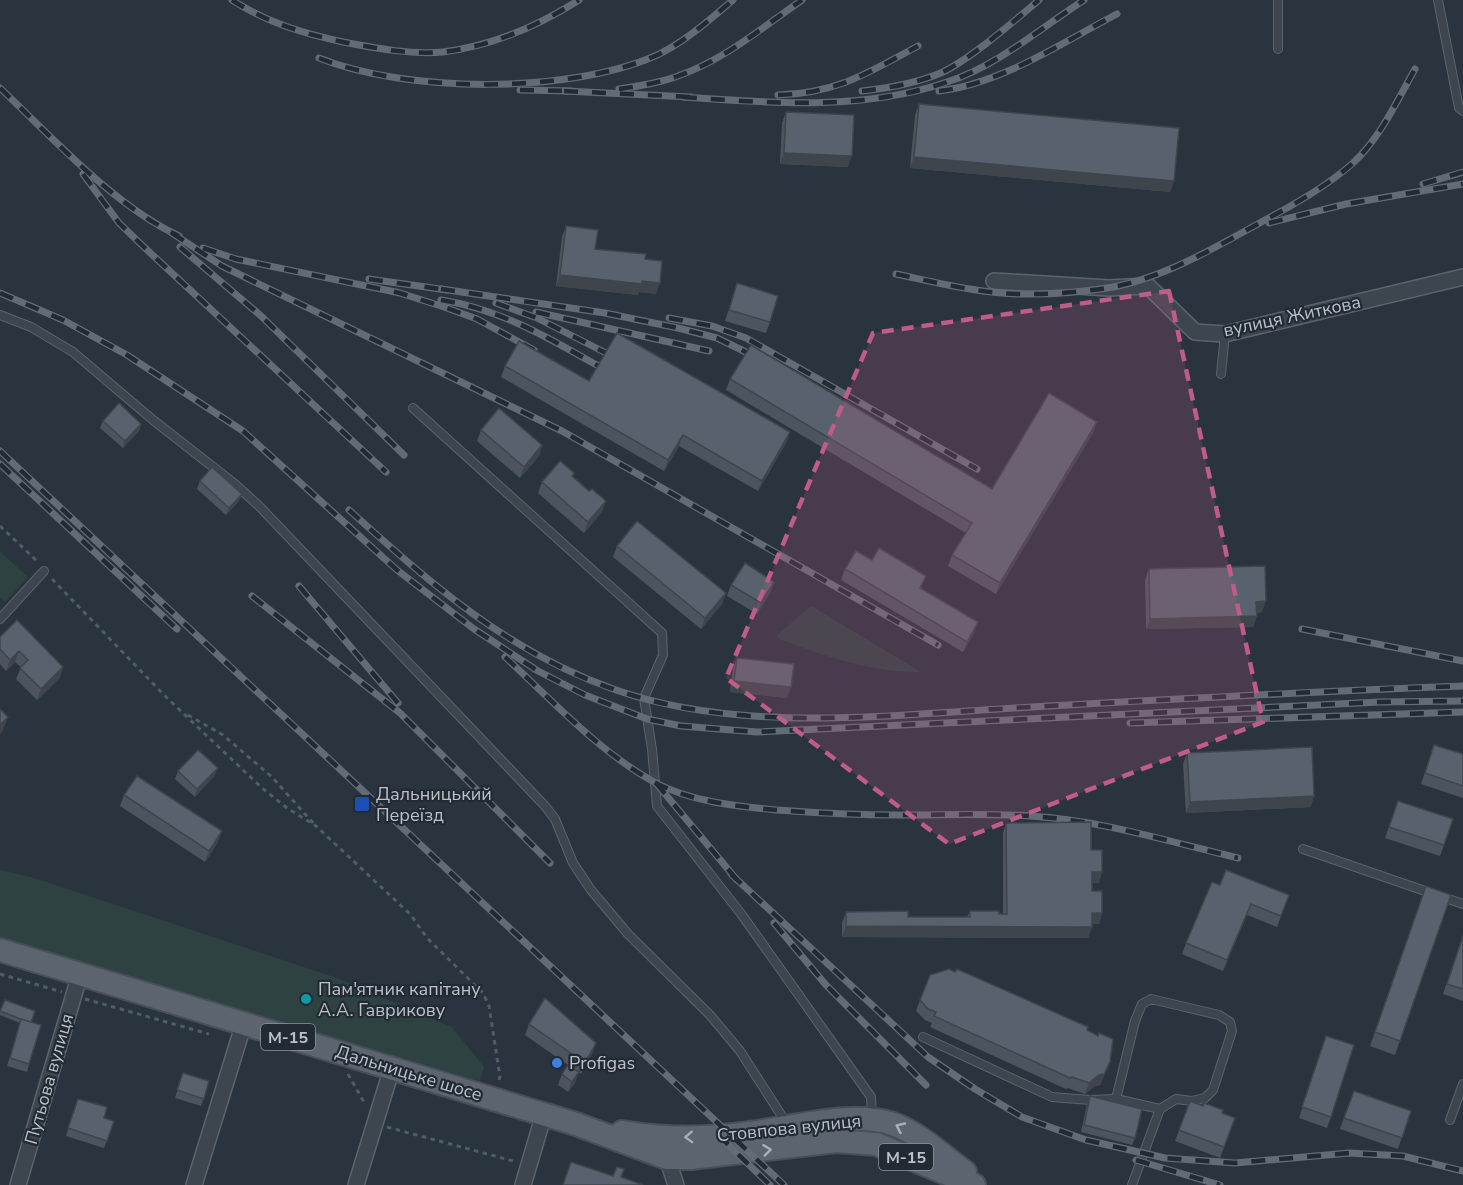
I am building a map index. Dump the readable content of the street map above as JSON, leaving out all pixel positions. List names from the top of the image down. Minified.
{"streets":{"main road":["М-15","Дальницьке шосе","Стовпова вулиця"],"street":["вулиця Житкова","Путьова вулиця"]},"crossings":[["М-15","Дальницьке шосе"],["М-15","Стовпова вулиця"],["Дальницьке шосе","Путьова вулиця"],["Дальницьке шосе","Стовпова вулиця"]],"places":{"transit":["Дальницький Переїзд"],"other":["Пам'ятник капітану А.А. Гаврикову","Profigas"]}}
